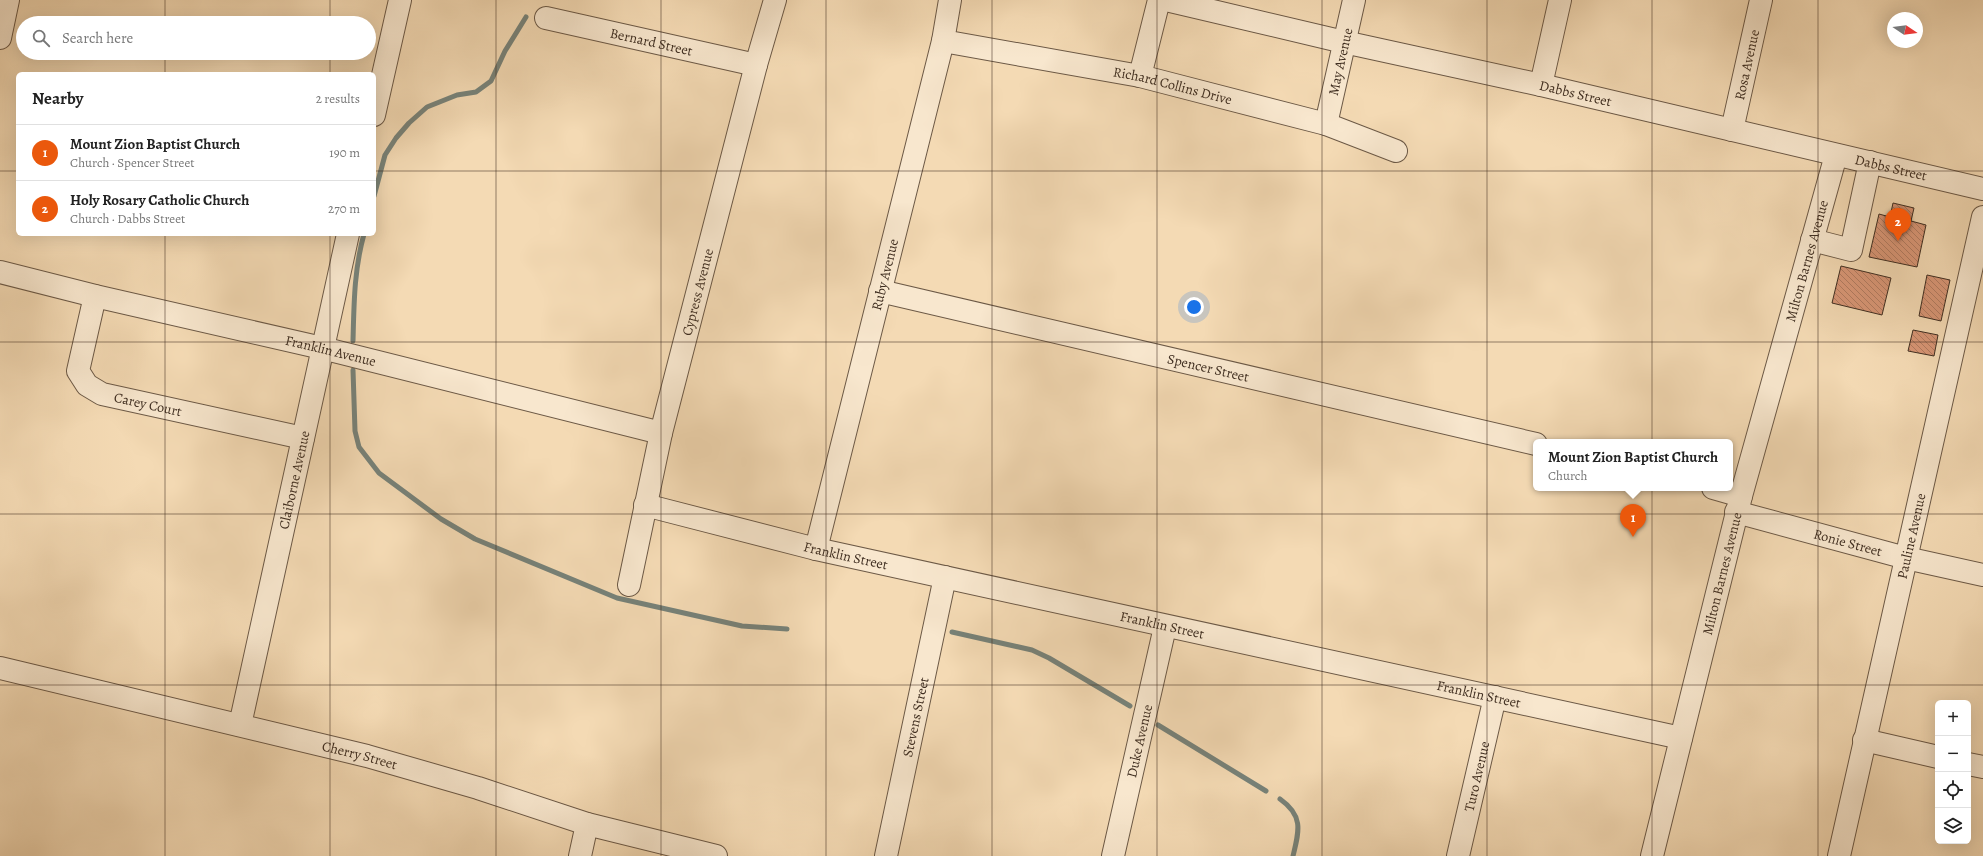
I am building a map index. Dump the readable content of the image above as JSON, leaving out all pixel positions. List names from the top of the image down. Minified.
{"streets":{"street":["Bernard Street","May Avenue","Rosa Avenue","Richard Collins Drive","Dabbs Street","Milton Barnes Avenue","Ruby Avenue","Cypress Avenue","Franklin Avenue","Spencer Street","Carey Court","Claiborne Avenue","Pauline Avenue","Ronie Street","Franklin Street","Stevens Street","Duke Avenue","Cherry Street","Turo Avenue"]},"crossings":[["Bernard Street","Cypress Avenue"],["May Avenue","Richard Collins Drive"],["May Avenue","Dabbs Street"],["Rosa Avenue","Dabbs Street"],["Richard Collins Drive","Ruby Avenue"],["Dabbs Street","Milton Barnes Avenue"],["Milton Barnes Avenue","Ronie Street"],["Milton Barnes Avenue","Franklin Street"],["Ruby Avenue","Spencer Street"],["Ruby Avenue","Franklin Street"],["Cypress Avenue","Franklin Avenue"],["Cypress Avenue","Franklin Street"],["Franklin Avenue","Carey Court"],["Franklin Avenue","Claiborne Avenue"],["Carey Court","Claiborne Avenue"],["Claiborne Avenue","Cherry Street"],["Pauline Avenue","Ronie Street"],["Franklin Street","Stevens Street"],["Franklin Street","Duke Avenue"],["Franklin Street","Turo Avenue"]],"north":"right","page":{"search":"Search here","heading":["Nearby","2 results"],"list":[{"mark":"1","name":"Mount Zion Baptist Church","note":"Church · Spencer Street","value":"190 m"},{"mark":"2","name":"Holy Rosary Catholic Church","note":"Church · Dabbs Street","value":"270 m"}],"pins":["2","1"],"popup":["Mount Zion Baptist Church","Church"],"map_buttons":["+","−"]}}
